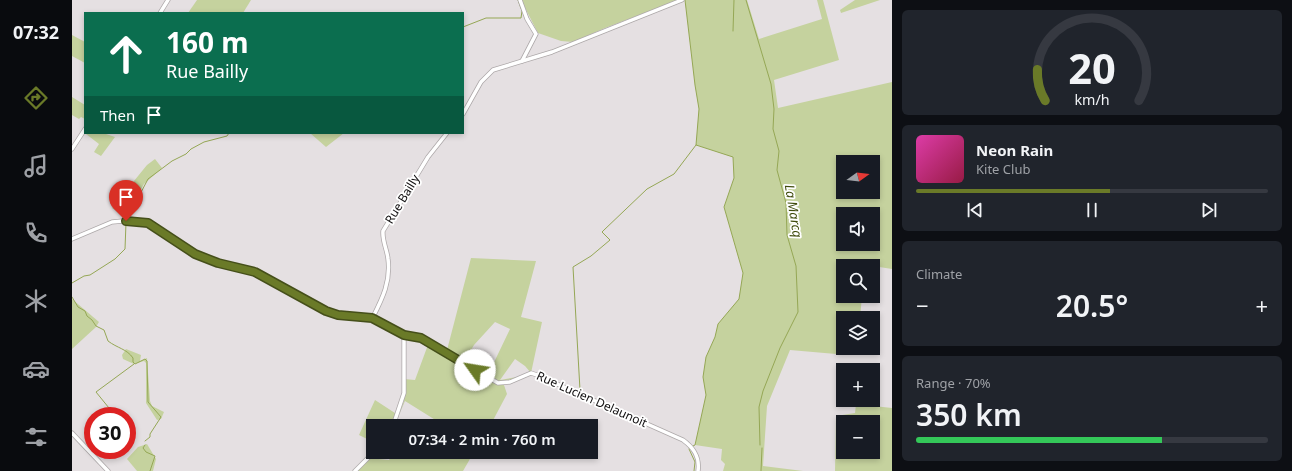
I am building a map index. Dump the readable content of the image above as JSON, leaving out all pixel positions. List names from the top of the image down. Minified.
{"streets":{"street":["Rue Bailly","Rue Lucien Delaunoit"]},"water":["La Marcq"],"north":"right","page":{"tabs":"07:32","turn":["160 m","Rue Bailly"],"then":"Then","song":["Neon Rain","Kite Club"],"map_buttons":["+","−"],"tile":["Climate",["Range · 70%","350 km"]],"heat":["−","20.5°","+"],"limit":"30","trip":"07:34 · 2 min · 760 m","gauge":["20","km/h"]}}
